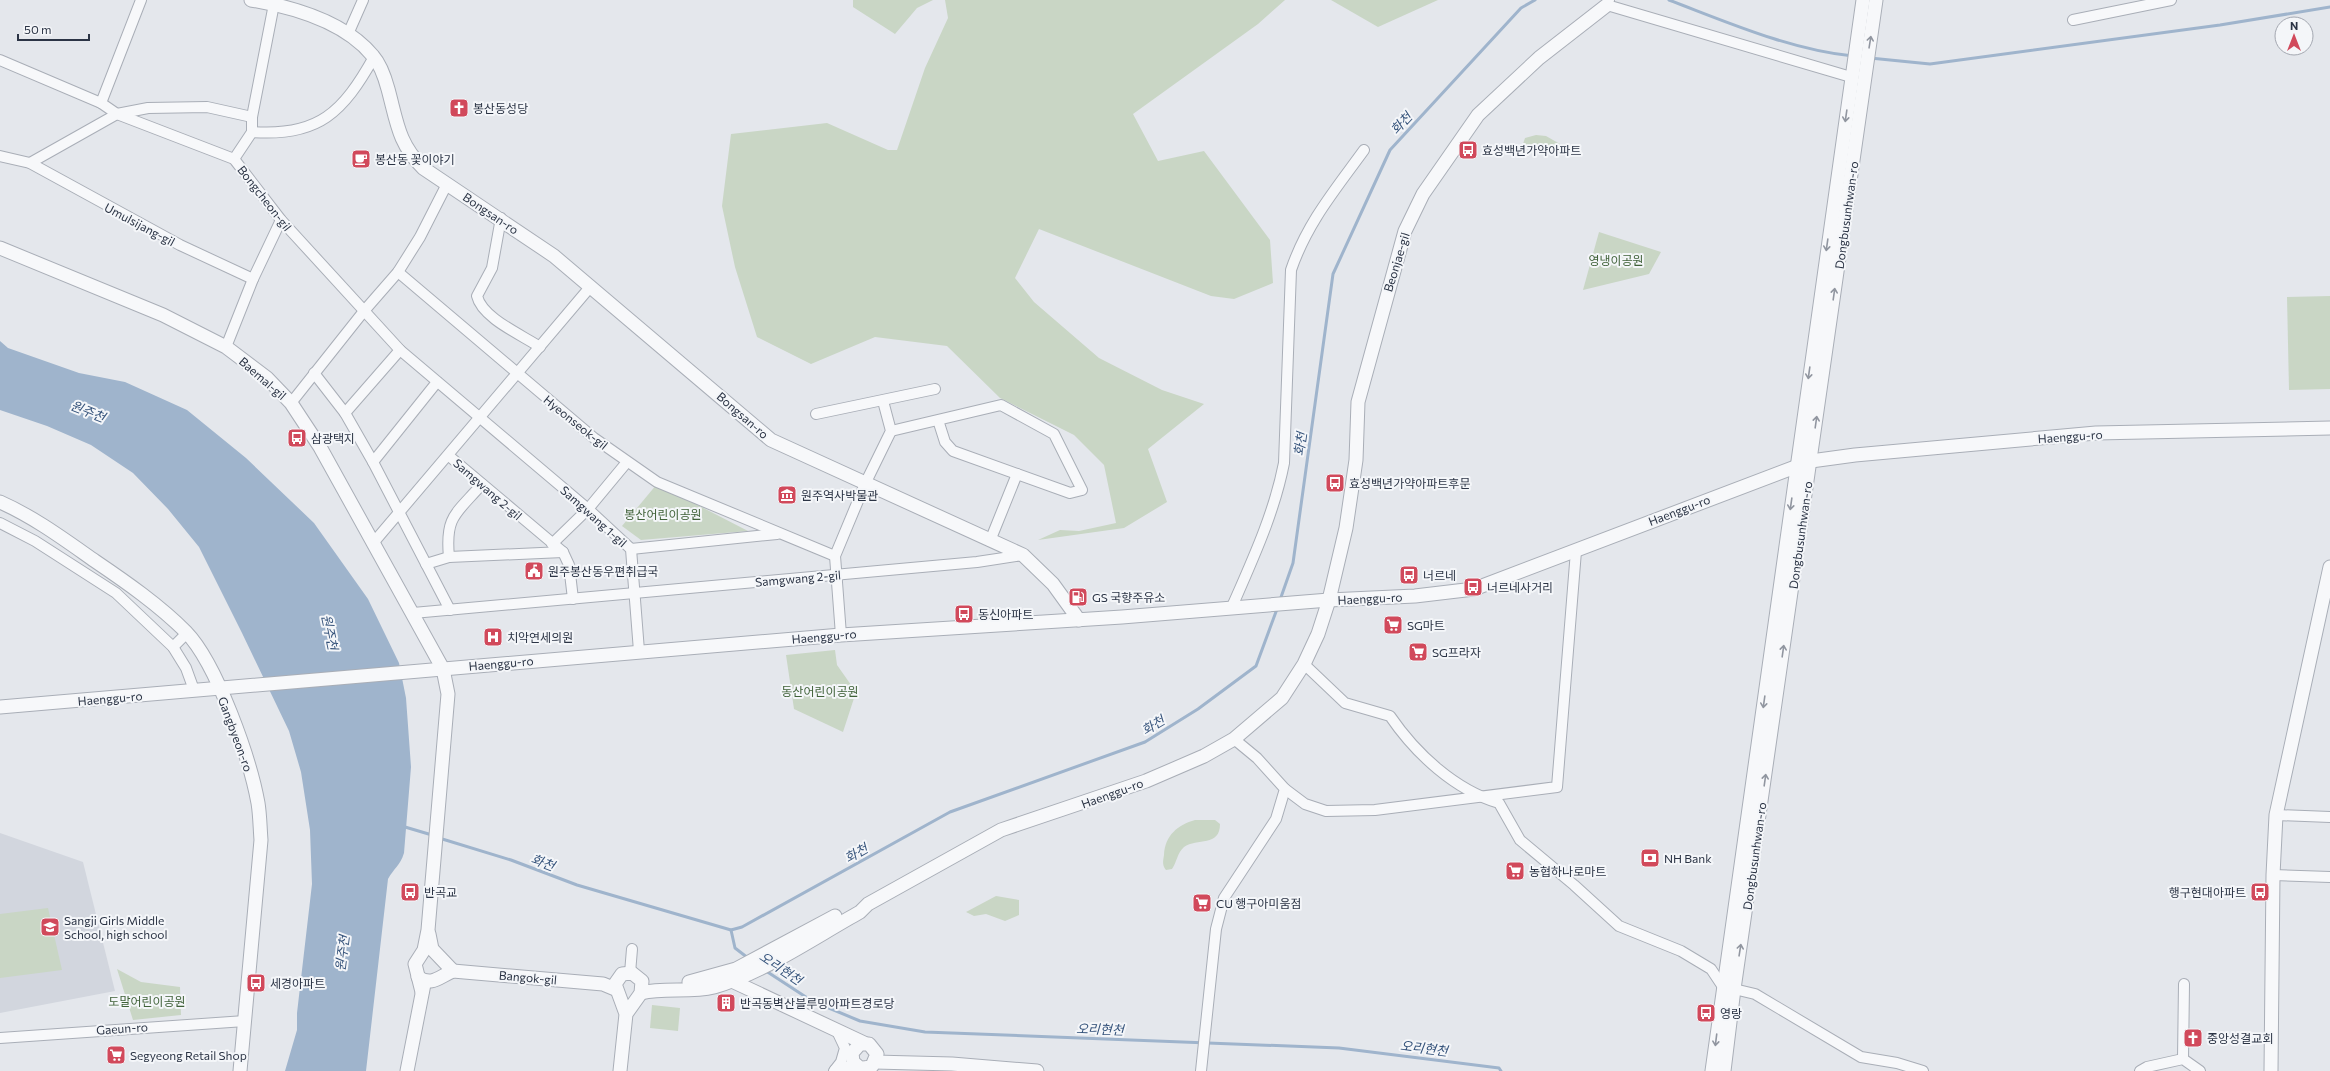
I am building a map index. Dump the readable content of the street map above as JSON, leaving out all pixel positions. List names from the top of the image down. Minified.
{"streets":{"street":["Bongcheon-gil","Bongsan-ro","Dongbusunhwan-ro","Umulsijang-gil","Beonjae-gil","Baemal-gil","Hyeonseok-gil","Haenggu-ro","Samgwang 2-gil","Samgwang 1-gil","Gangbyeon-ro","Bangok-gil","Gaeun-ro"]},"crossings":[["Bongcheon-gil","Samgwang 1-gil"],["Bongsan-ro","Haenggu-ro"],["Bongsan-ro","Samgwang 2-gil"],["Dongbusunhwan-ro","Haenggu-ro"],["Beonjae-gil","Haenggu-ro"],["Baemal-gil","Haenggu-ro"],["Baemal-gil","Samgwang 2-gil"],["Hyeonseok-gil","Samgwang 1-gil"],["Haenggu-ro","Samgwang 1-gil"],["Haenggu-ro","Gangbyeon-ro"],["Haenggu-ro","Bangok-gil"],["Samgwang 2-gil","Samgwang 1-gil"],["Gangbyeon-ro","Gaeun-ro"]],"water":["화천","원주천","오리현천"],"parks":["영냉이공원","봉산어린이공원","동산어린이공원","도말어린이공원"],"places":{"church":["봉산동성당","중앙성결교회"],"bus stop":["효성백년가약아파트","삼광택지","효성백년가약아파트후문","너르네","너르네사거리","동신아파트","반곡교","행구현대아파트","세경아파트","영랑"],"cafe":["봉산동 꽃이야기"],"museum":["원주역사박물관"],"public building":["원주봉산동우편취급국"],"fuel station":["GS 국향주유소"],"supermarket":["SG마트","SG프라자","농협하나로마트","CU 행구아미움점","Segyeong Retail Shop"],"hospital":["치악연세의원"],"bank":["NH Bank"],"school or university":["Sangji Girls Middle School, high school"],"building":["반곡동벽산블루밍아파트경로당"]},"scale_bar":"50 m","north":"top"}
